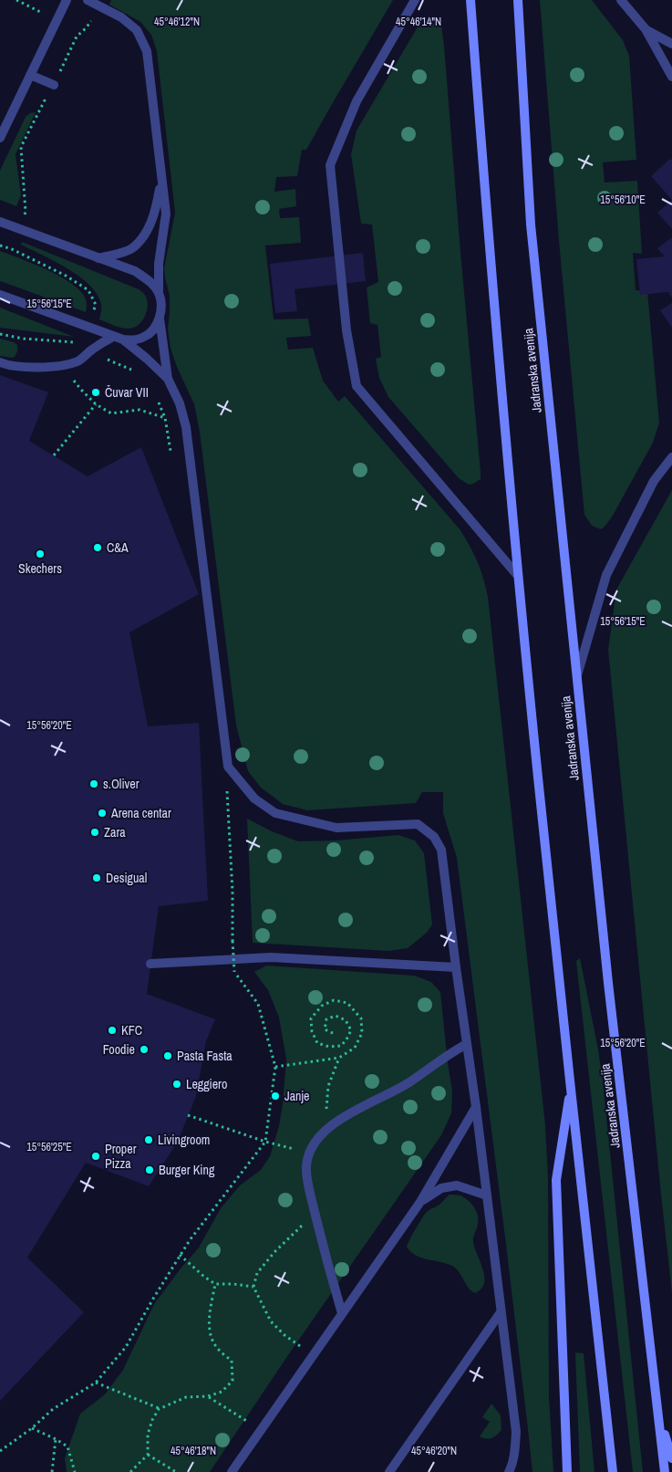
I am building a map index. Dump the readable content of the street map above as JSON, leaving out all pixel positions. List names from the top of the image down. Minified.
{"streets":{"main road":["Jadranska avenija"]},"places":["Čuvar VII","C&A","Skechers","s.Oliver","Arena centar","Zara","Desigual","KFC","Foodie","Pasta Fasta","Leggiero","Janje","Livingroom","Proper Pizza","Burger King"],"coordinates":["45°46'14\"N","45°46'12\"N","15°56'10\"E","15°56'15\"E","15°56'20\"E","15°56'25\"E","45°46'18\"N","45°46'20\"N"]}
